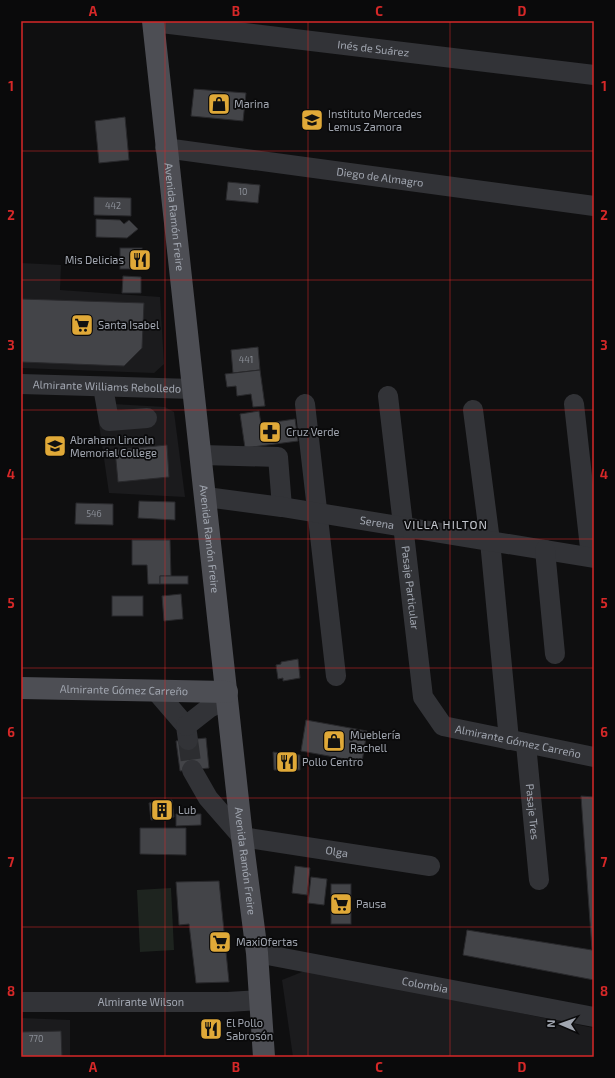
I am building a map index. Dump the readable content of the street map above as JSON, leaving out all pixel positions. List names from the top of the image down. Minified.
{"streets":{"main road":["Avenida Ramón Freire","Almirante Gómez Carreño"],"street":["Inés de Suárez","Diego de Almagro","Almirante Williams Rebolledo","Serena","Pasaje Particular","Pasaje Tres","Olga","Colombia","Almirante Wilson"]},"crossings":[["Inés de Suárez","Avenida Ramón Freire"],["Diego de Almagro","Avenida Ramón Freire"],["Avenida Ramón Freire","Almirante Williams Rebolledo"],["Avenida Ramón Freire","Serena"],["Avenida Ramón Freire","Almirante Gómez Carreño"],["Avenida Ramón Freire","Olga"],["Avenida Ramón Freire","Colombia"],["Avenida Ramón Freire","Almirante Wilson"],["Serena","Pasaje Particular"],["Pasaje Particular","Almirante Gómez Carreño"],["Almirante Gómez Carreño","Pasaje Tres"]],"districts":["VILLA HILTON"],"places":{"shop":["Marina","Mueblería Rachell"],"school or university":["Instituto Mercedes Lemus Zamora","Abraham Lincoln Memorial College"],"restaurant":["Mis Delicias","Pollo Centro","El Pollo Sabrosón"],"supermarket":["Santa Isabel","Pausa","MaxiOfertas"],"pharmacy":["Cruz Verde"],"building":["Lub"]},"house_numbers":["10","442","441","546","770"],"north":"left","grid":{"columns":["A","B","C","D"],"rows":["1","2","3","4","5","6","7","8"]}}
